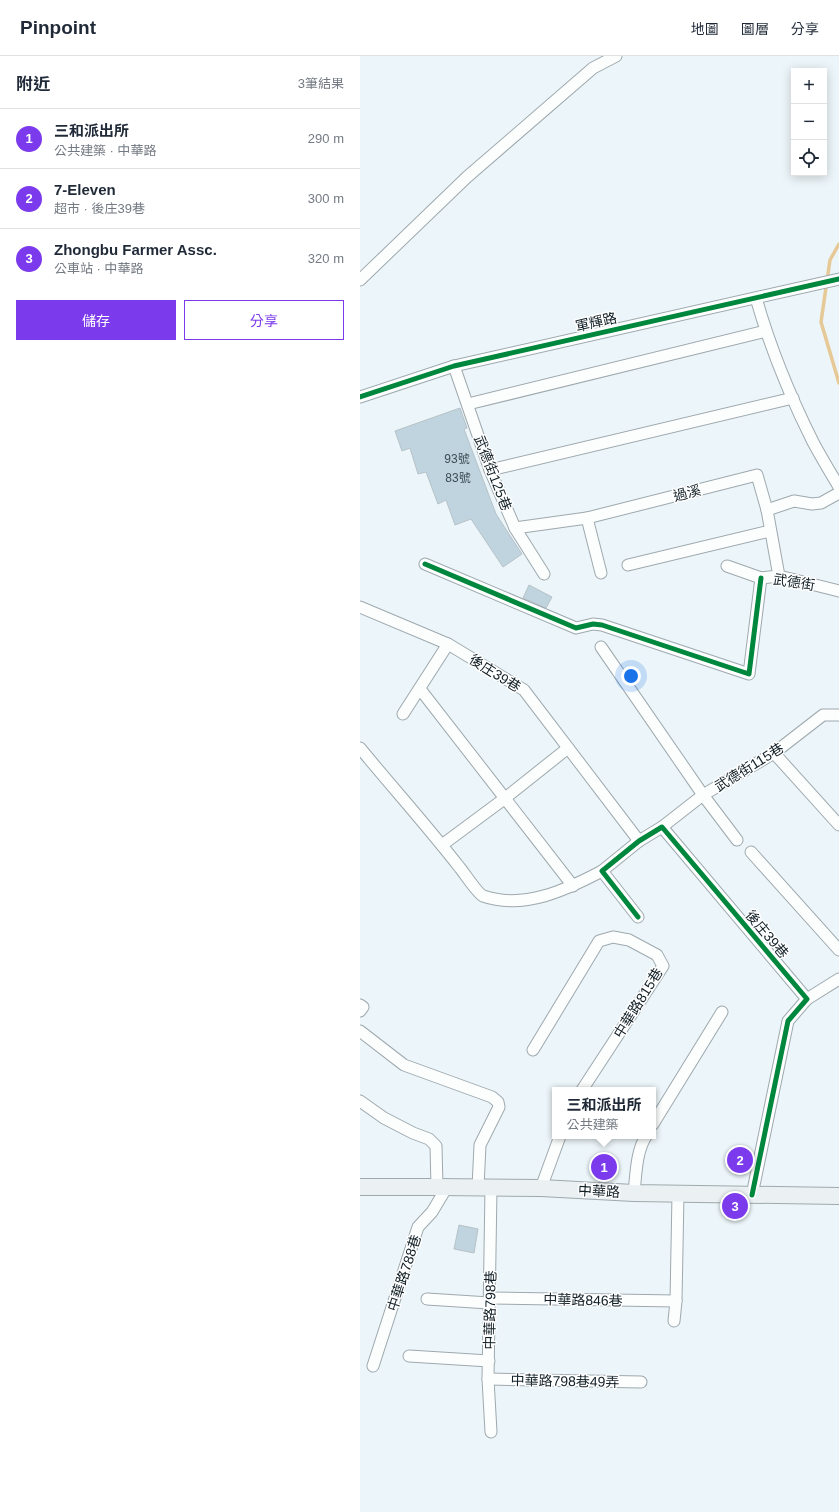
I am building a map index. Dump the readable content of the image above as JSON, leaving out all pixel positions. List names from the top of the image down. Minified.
{"streets":{"main road":["中華路"],"street":["軍輝路","武德街125巷","過溪","武德街","後庄39巷","武德街115巷","中華路815巷","中華路788巷","中華路846巷","中華路798巷","中華路798巷49弄"]},"crossings":[["軍輝路","武德街125巷"],["武德街125巷","過溪"],["過溪","武德街"],["後庄39巷","武德街115巷"],["中華路","中華路788巷"],["中華路","中華路798巷"],["中華路846巷","中華路798巷"],["中華路798巷","中華路798巷49弄"]],"house_numbers":["93號","83號"],"page":{"header":"Pinpoint","nav":["地圖","圖層","分享"],"heading":["附近","3筆結果"],"map_buttons":["+","−"],"list":[{"mark":"1","name":"三和派出所","note":"公共建築 · 中華路","value":"290 m"},{"mark":"2","name":"7-Eleven","note":"超市 · 後庄39巷","value":"300 m"},{"mark":"3","name":"Zhongbu Farmer Assc.","note":"公車站 · 中華路","value":"320 m"}],"buttons":["儲存","分享"],"popup":["三和派出所","公共建築"],"pins":["2","1","3"]}}
